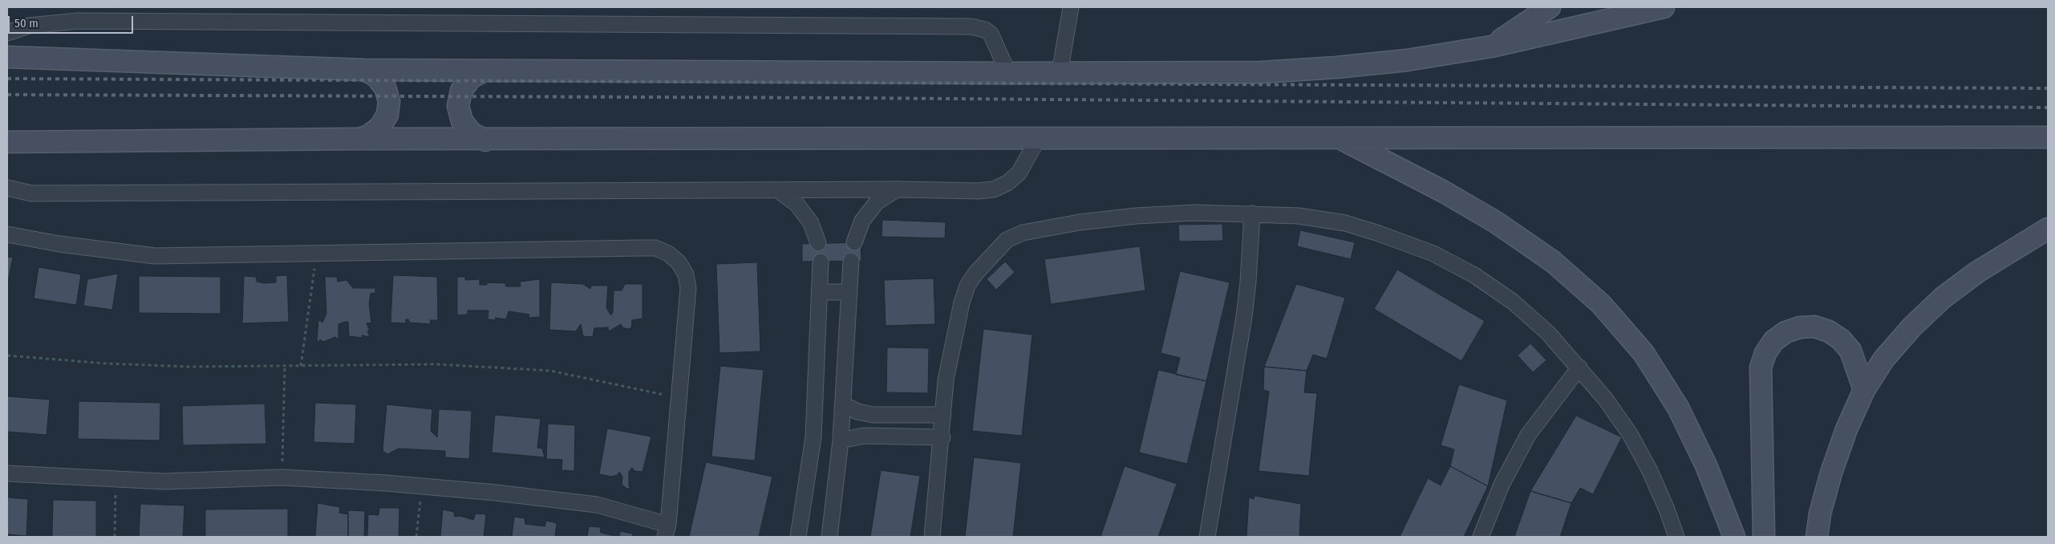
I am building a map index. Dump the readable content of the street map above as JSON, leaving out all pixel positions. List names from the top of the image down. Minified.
{"scale_bar":"50 m"}
